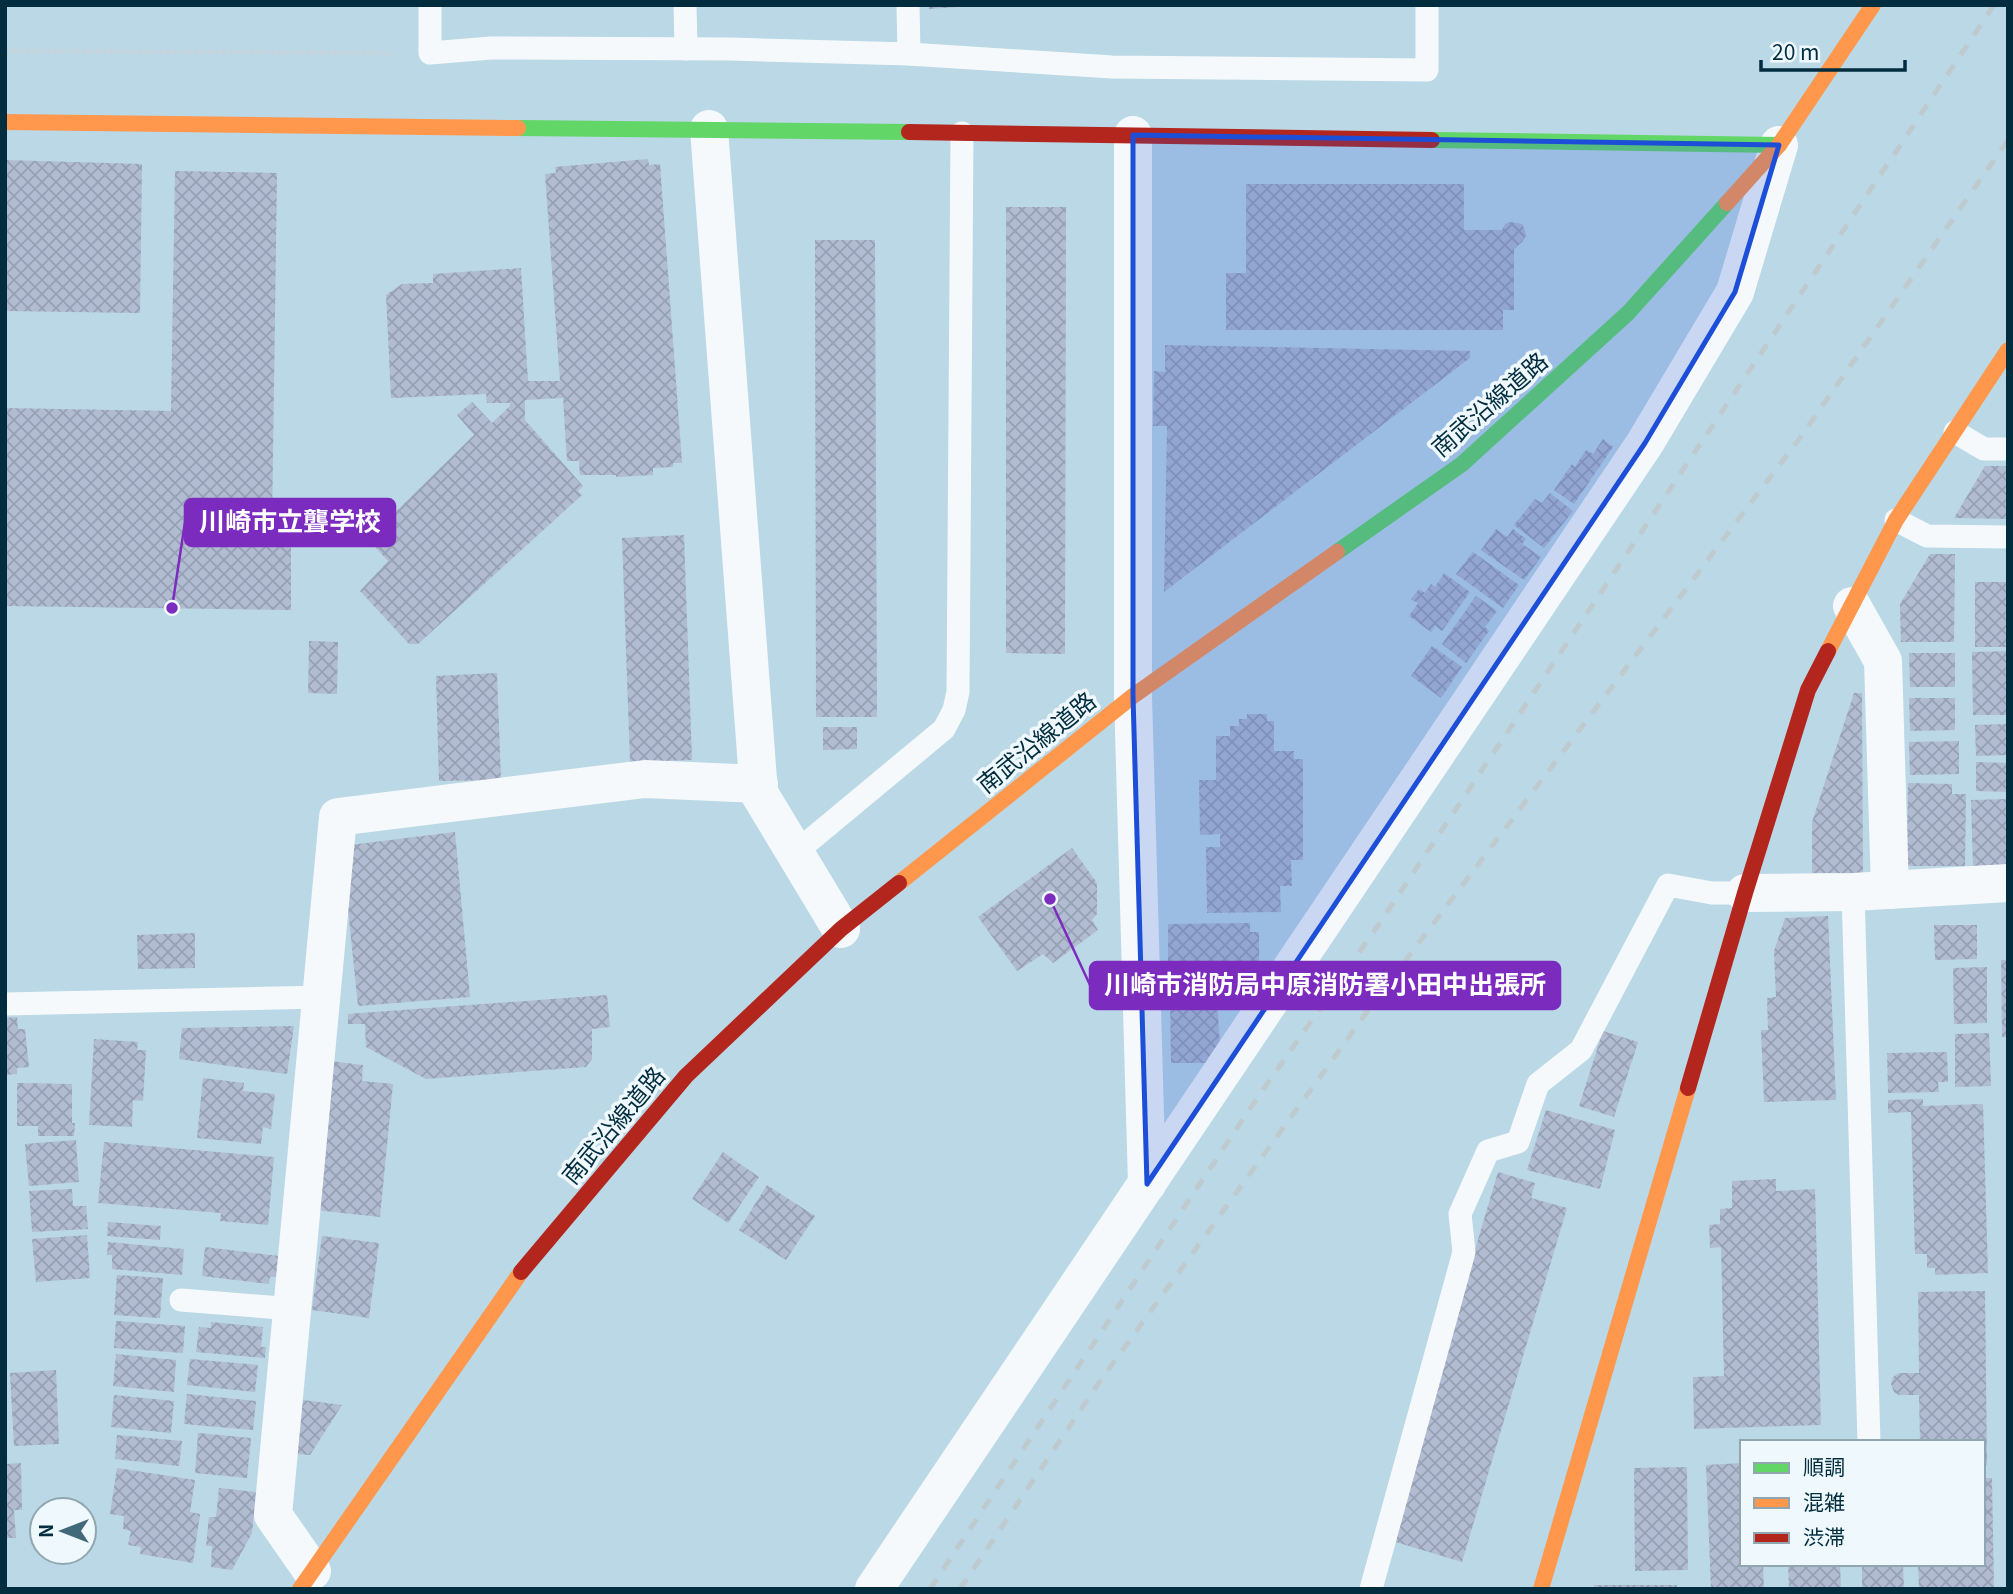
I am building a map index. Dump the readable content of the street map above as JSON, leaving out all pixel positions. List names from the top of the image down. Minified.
{"streets":{"street":["南武沿線道路"]},"places":["川崎市立聾学校","川崎市消防局中原消防署小田中出張所"],"legend":["順調","混雑","渋滞"],"scale_bar":"20 m","north":"left"}
